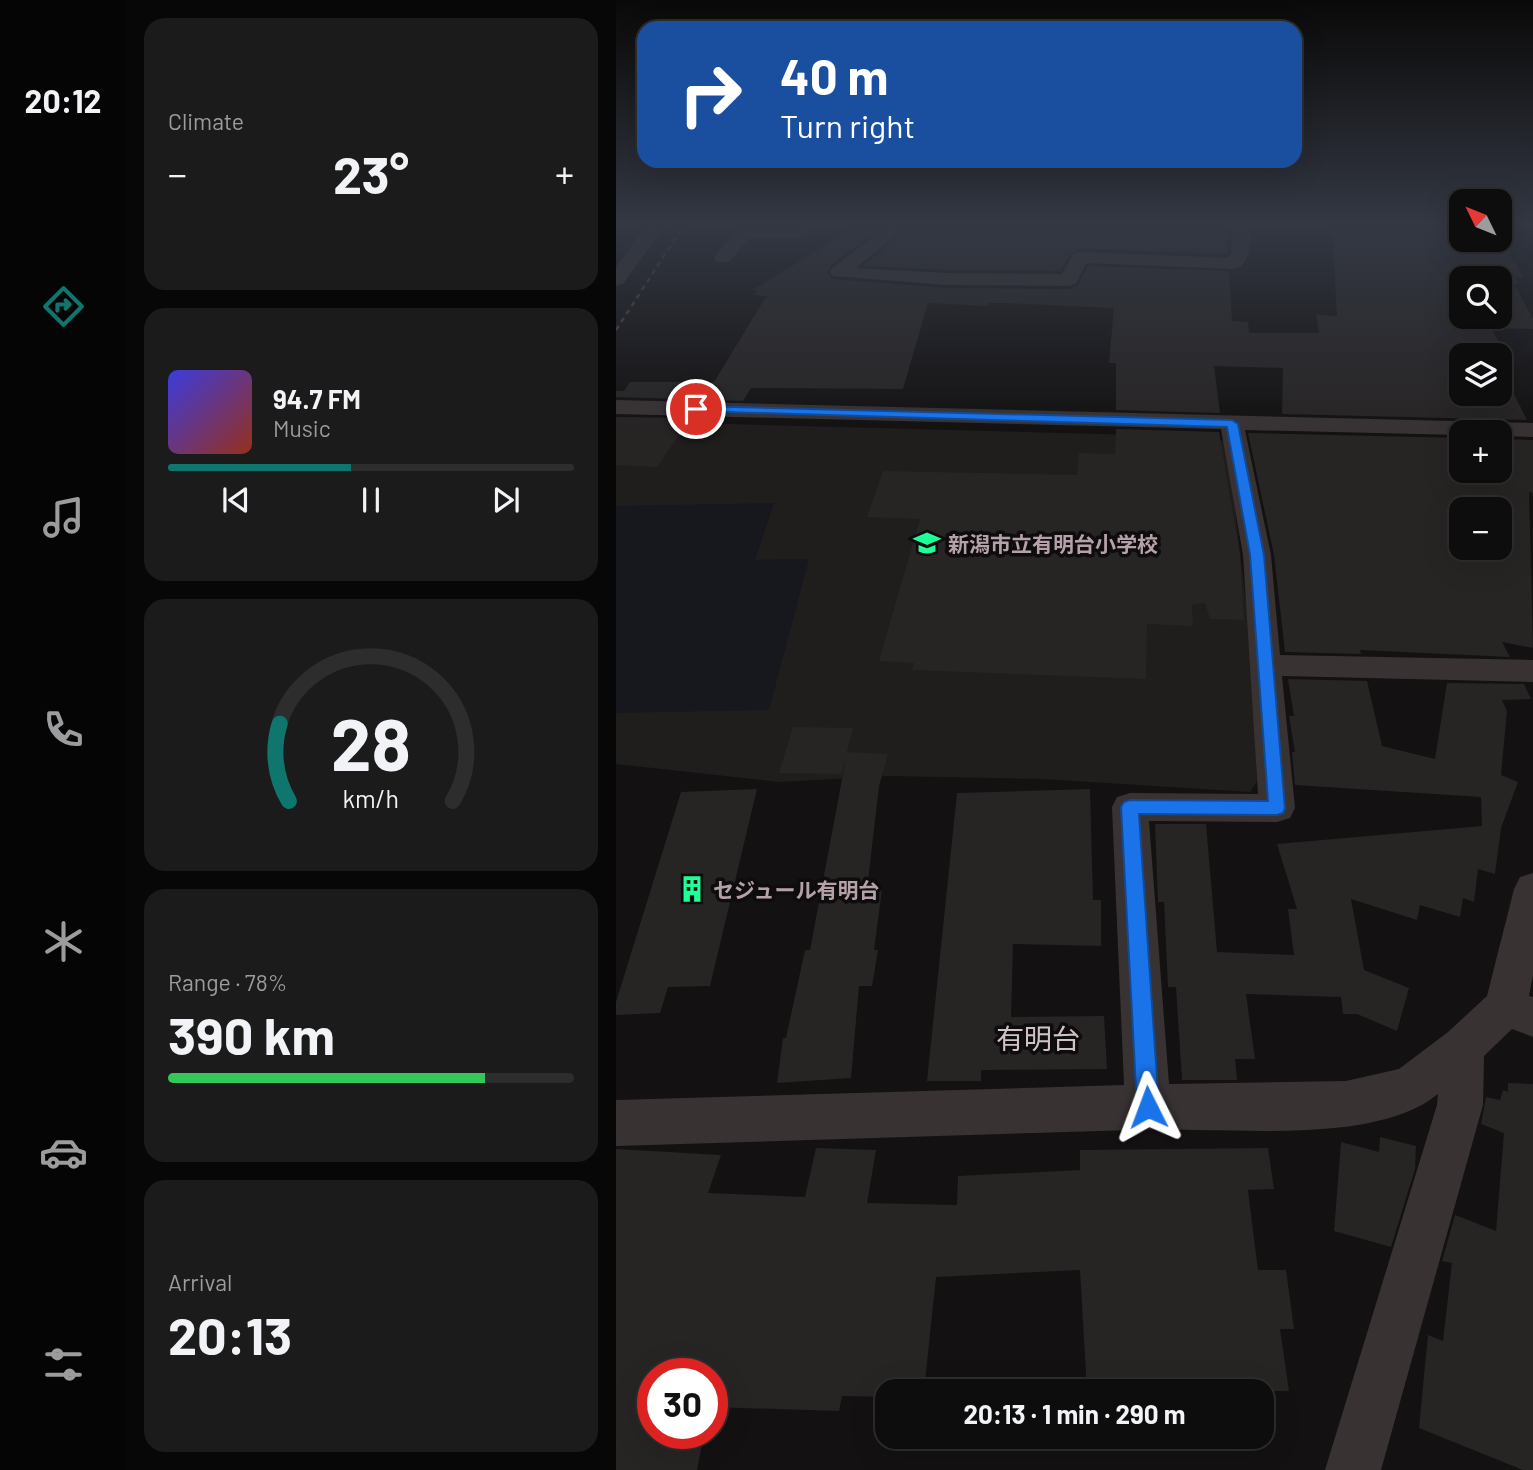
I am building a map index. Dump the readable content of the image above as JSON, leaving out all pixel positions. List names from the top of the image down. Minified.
{"districts":["有明台"],"places":{"school or university":["新潟市立有明台小学校"],"building":["セジュール有明台"]},"north":"top left","page":{"tabs":"20:12","tile":["Climate",["Range · 78%","390 km"],["Arrival","20:13"]],"turn":["40 m","Turn right"],"heat":["−","23°","+"],"map_buttons":["+","−"],"song":["94.7 FM","Music"],"limit":"30","trip":"20:13 · 1 min · 290 m","gauge":["28","km/h"]}}
